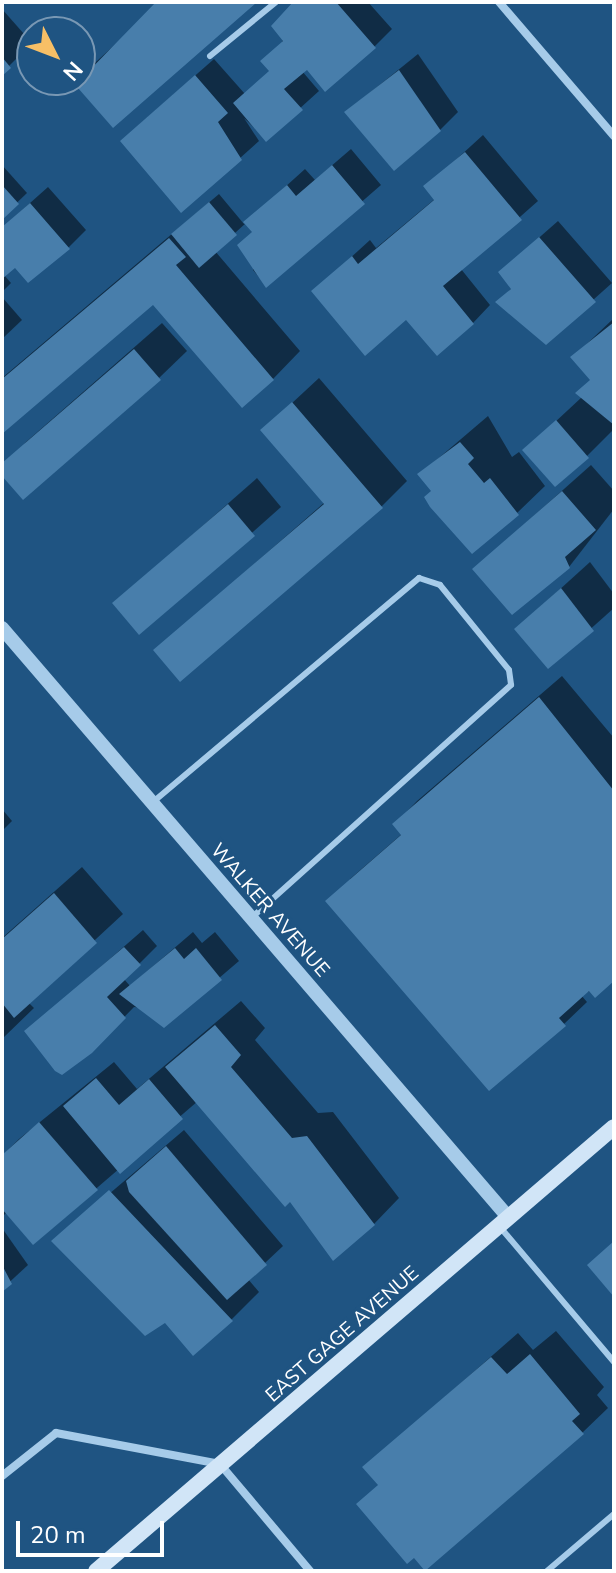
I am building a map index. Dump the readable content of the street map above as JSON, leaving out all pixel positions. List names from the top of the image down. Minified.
{"streets":{"main road":["EAST GAGE AVENUE"],"street":["WALKER AVENUE"]},"crossings":[["WALKER AVENUE","EAST GAGE AVENUE"]],"scale_bar":"20 m","north":"bottom right"}
